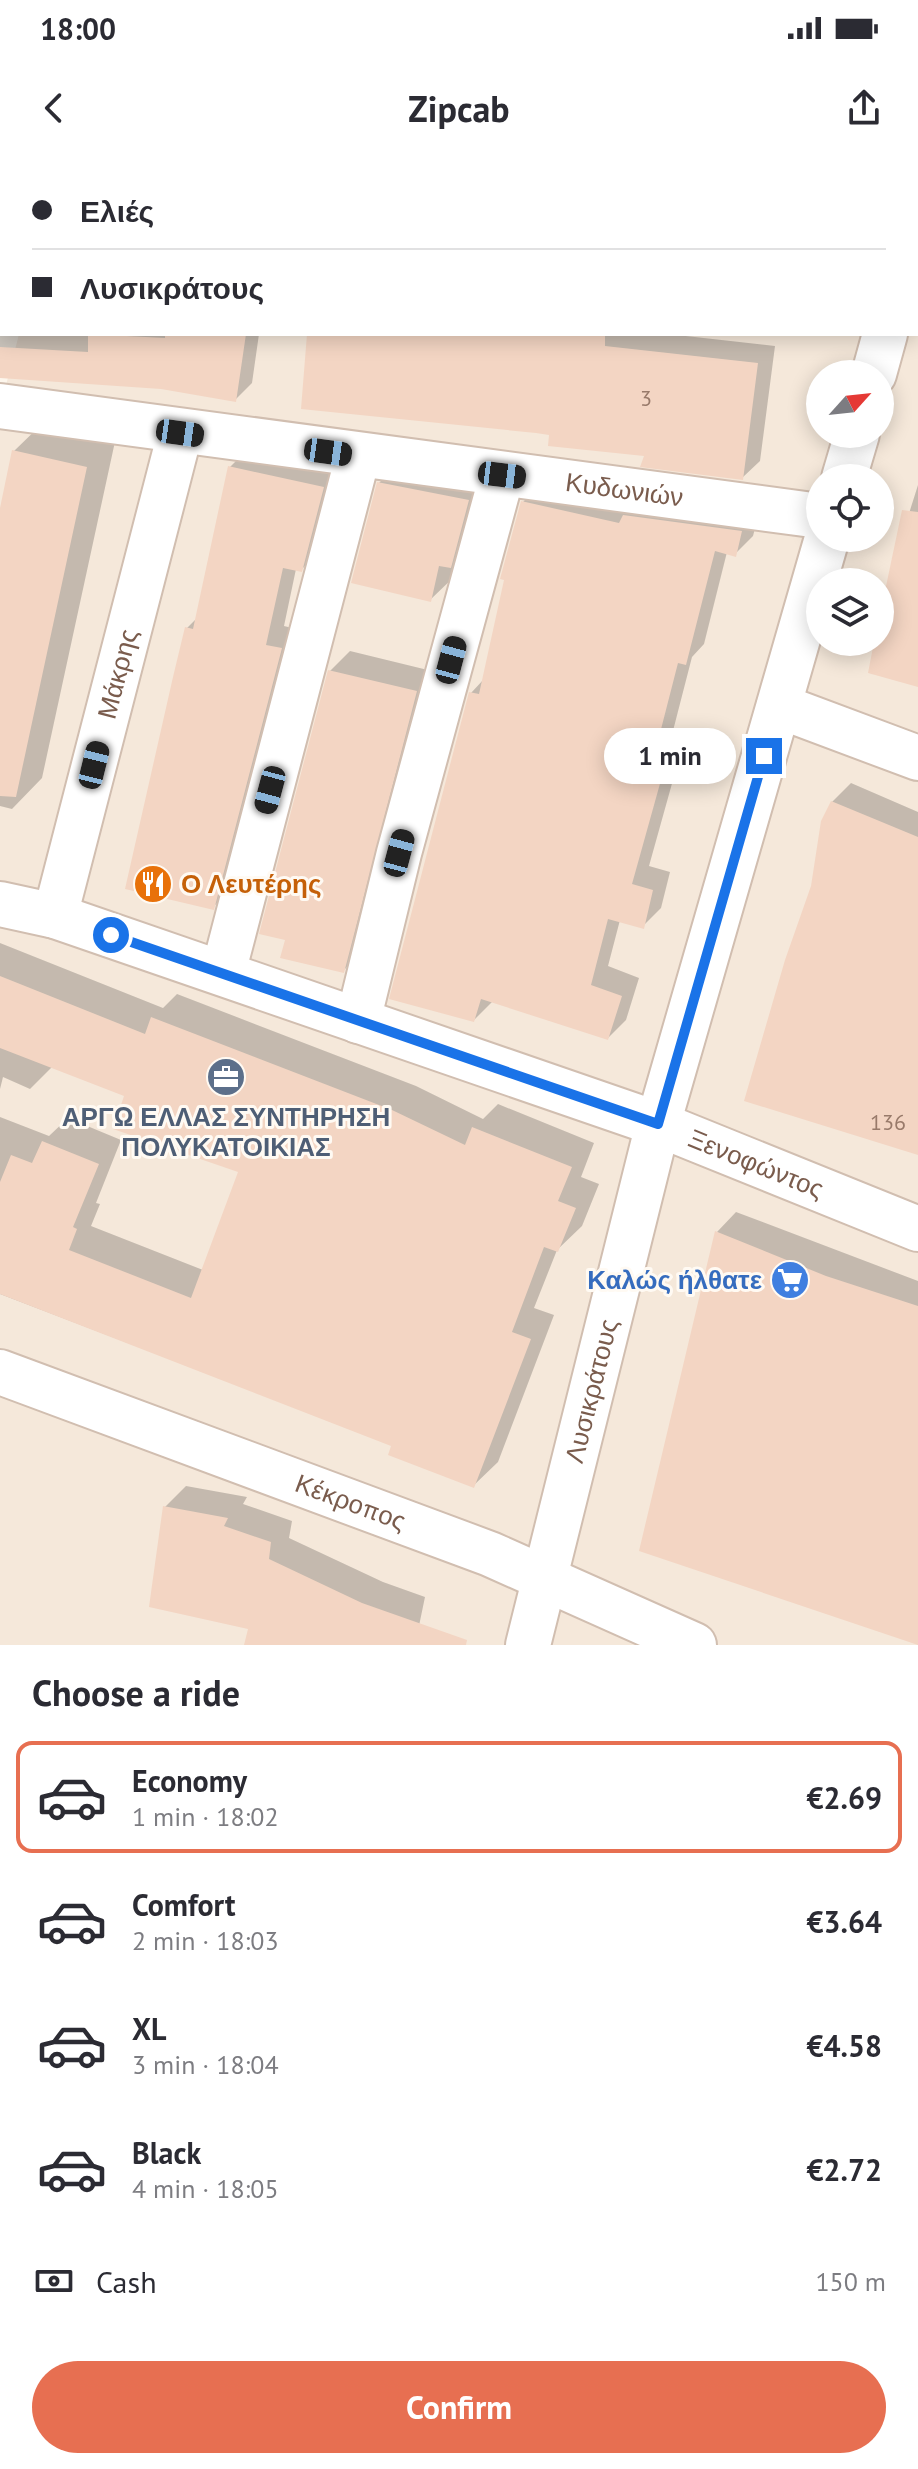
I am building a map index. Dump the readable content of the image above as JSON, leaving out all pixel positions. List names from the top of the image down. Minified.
{"streets":{"street":["Κυδωνιών","Μάκρης","Ξενοφώντος","Λυσικράτους","Κέκροπος"]},"crossings":[["Κυδωνιών","Μάκρης"],["Μάκρης","Ξενοφώντος"],["Ξενοφώντος","Λυσικράτους"],["Λυσικράτους","Κέκροπος"]],"places":{"restaurant":["Ο Λευτέρης"],"office":["ΑΡΓΩ ΕΛΛΑΣ ΣΥΝΤΗΡΗΣΗ ΠΟΛΥΚΑΤΟΙΚΙΑΣ"],"supermarket":["Καλώς ήλθατε"]},"house_numbers":["3","136"],"north":"top right","page":{"status":"18:00","header":"Zipcab","banner":["Ελιές","Λυσικράτους"],"bubble":"1 min","heading":"Choose a ride","list":[{"name":"Economy","note":"1 min · 18:02","value":"€2.69"},{"name":"Comfort","note":"2 min · 18:03","value":"€3.64"},{"name":"XL","note":"3 min · 18:04","value":"€4.58"},{"name":"Black","note":"4 min · 18:05","value":"€2.72"}],"pay":["Cash","150 m"],"buttons":"Confirm"}}
